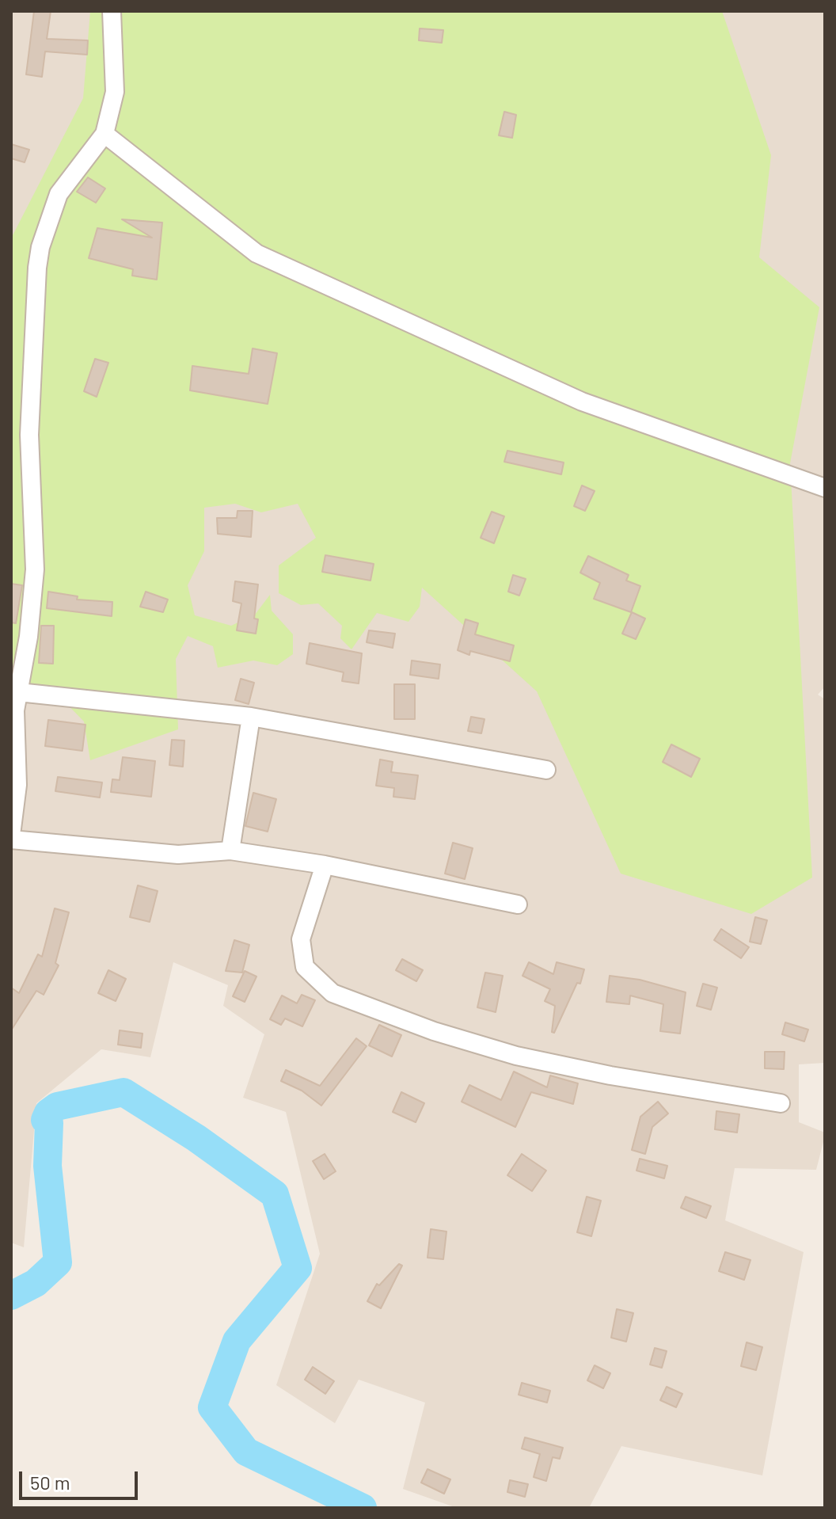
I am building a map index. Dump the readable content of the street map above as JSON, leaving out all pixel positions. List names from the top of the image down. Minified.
{"scale_bar":"50 m"}
